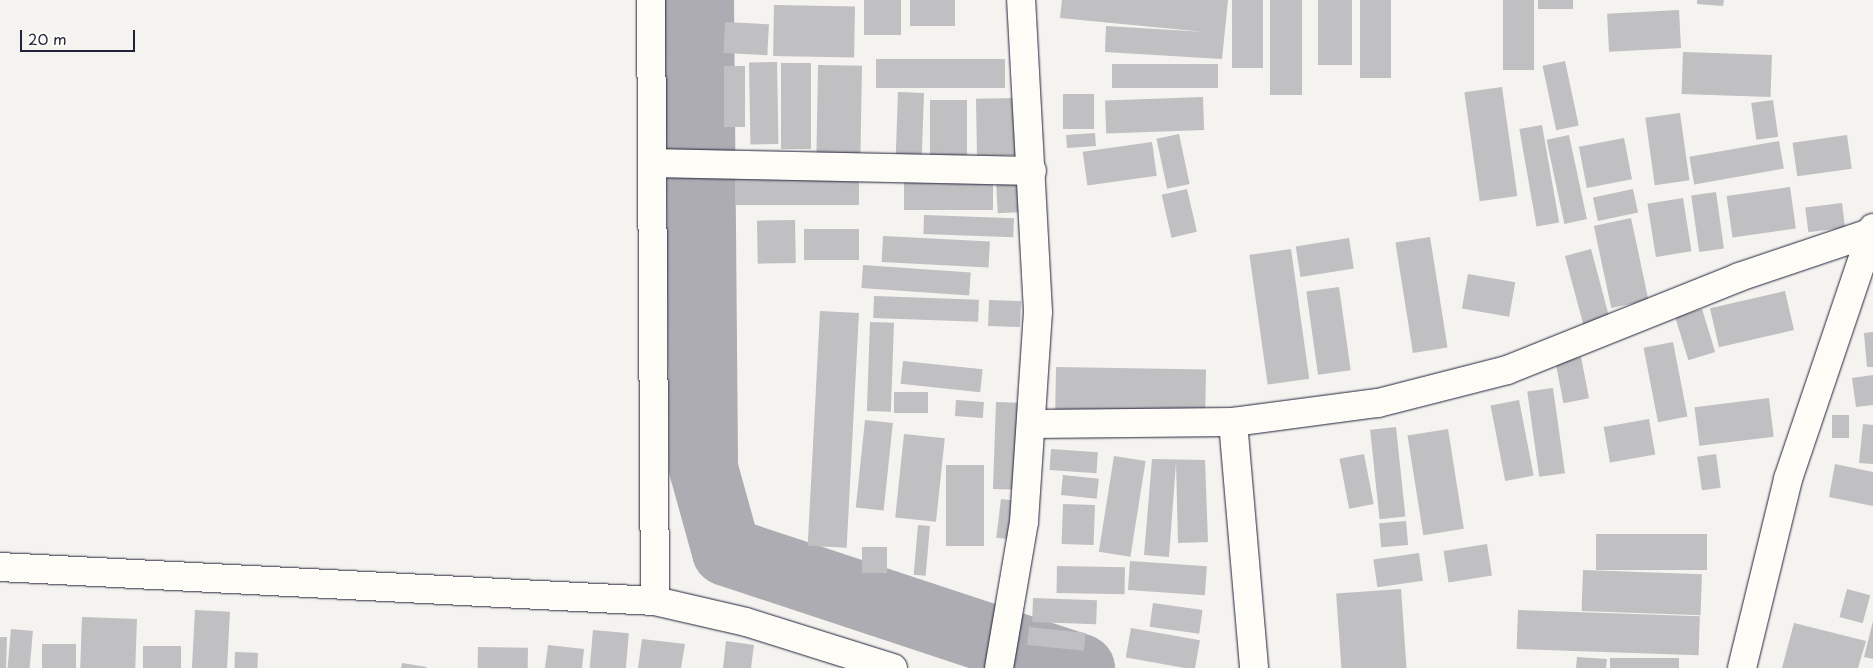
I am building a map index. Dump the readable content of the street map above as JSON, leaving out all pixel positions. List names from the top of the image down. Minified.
{"scale_bar":"20 m"}
